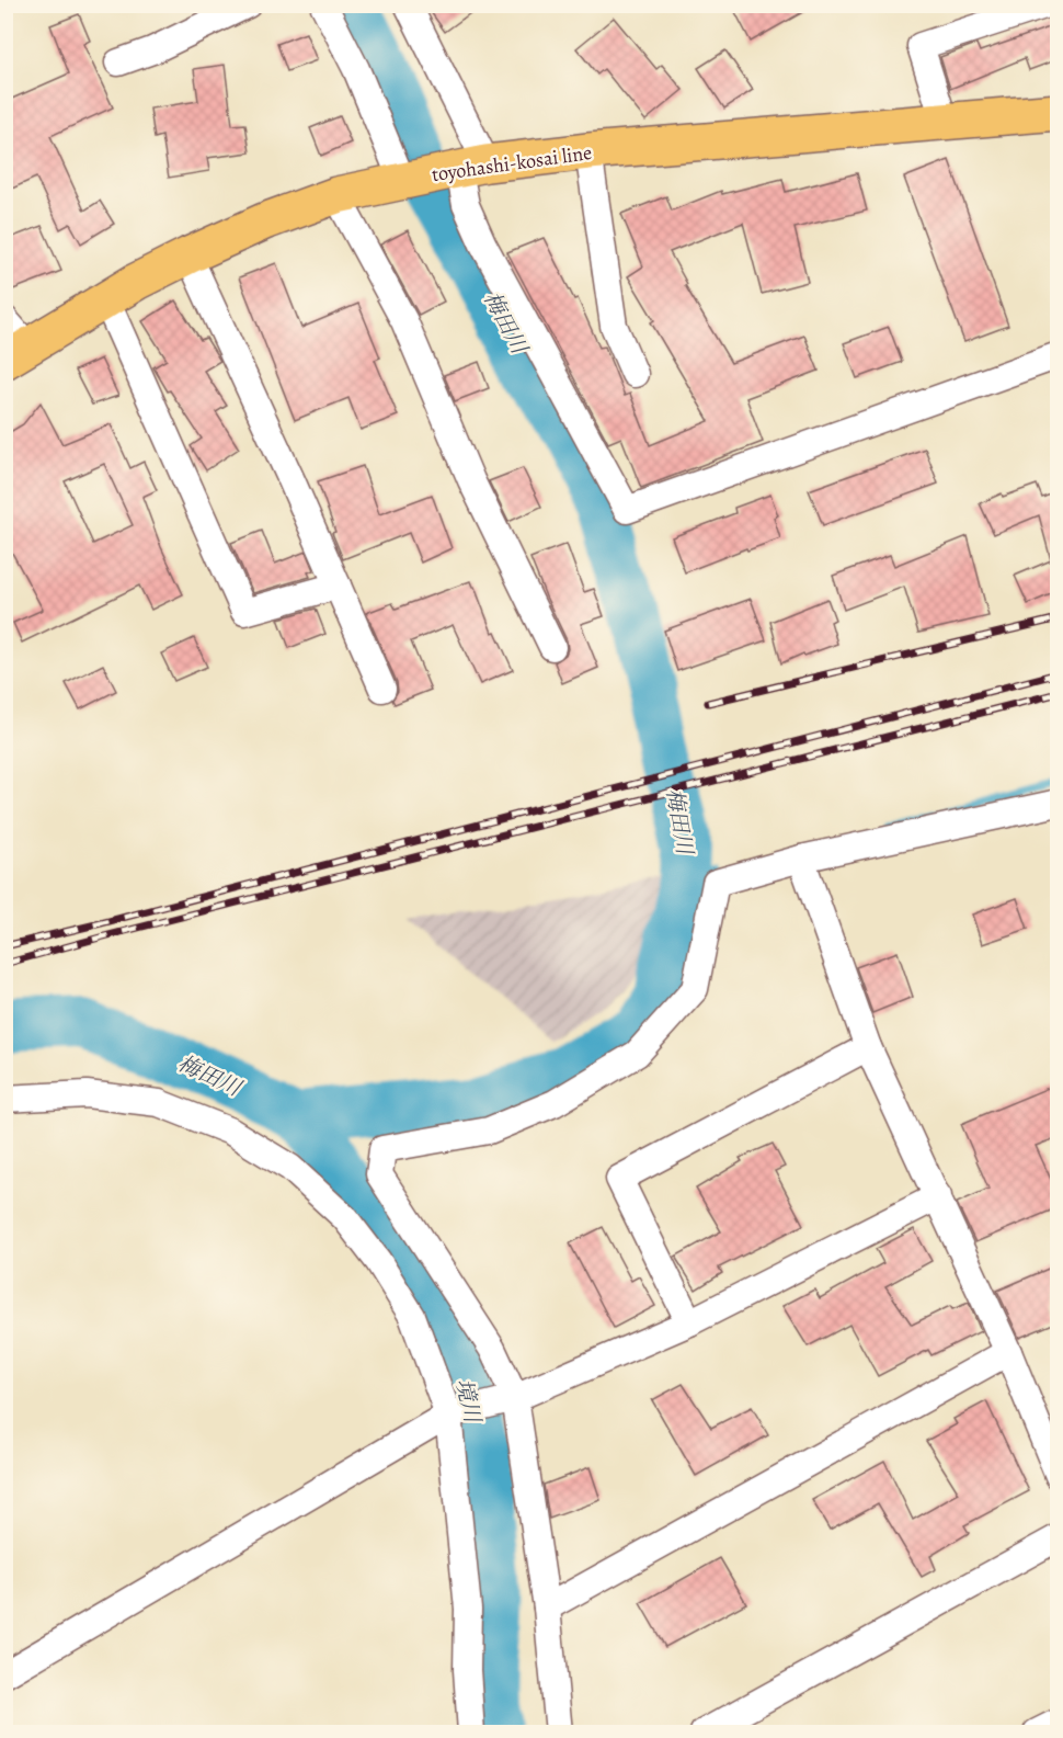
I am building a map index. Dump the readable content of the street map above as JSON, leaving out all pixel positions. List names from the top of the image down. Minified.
{"streets":{"main road":["toyohashi-kosai line"]},"water":["梅田川","境川"]}
